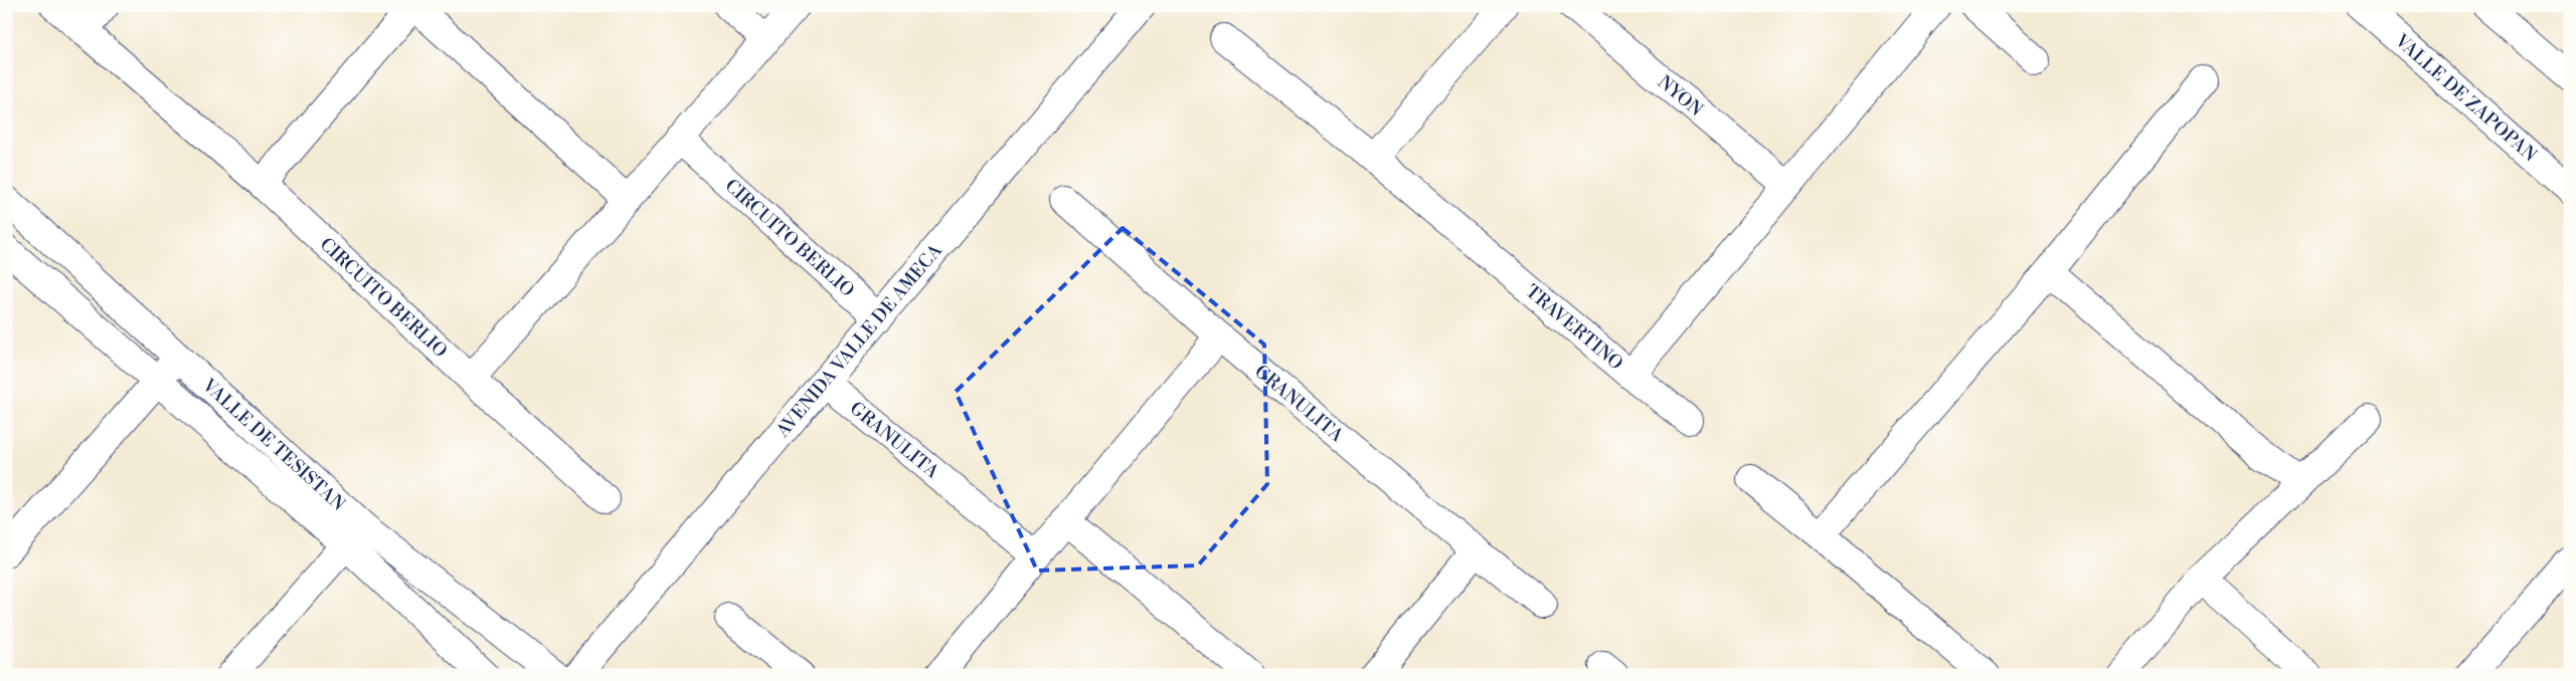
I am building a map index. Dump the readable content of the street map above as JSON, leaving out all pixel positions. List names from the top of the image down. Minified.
{"streets":{"street":["NYON","VALLE DE ZAPOPAN","CIRCUITO BERLIO","TRAVERTINO","AVENIDA VALLE DE AMECA","GRANULITA","VALLE DE TESISTAN"]},"crossings":[["NYON","TRAVERTINO"],["CIRCUITO BERLIO","AVENIDA VALLE DE AMECA"],["AVENIDA VALLE DE AMECA","GRANULITA"]]}
